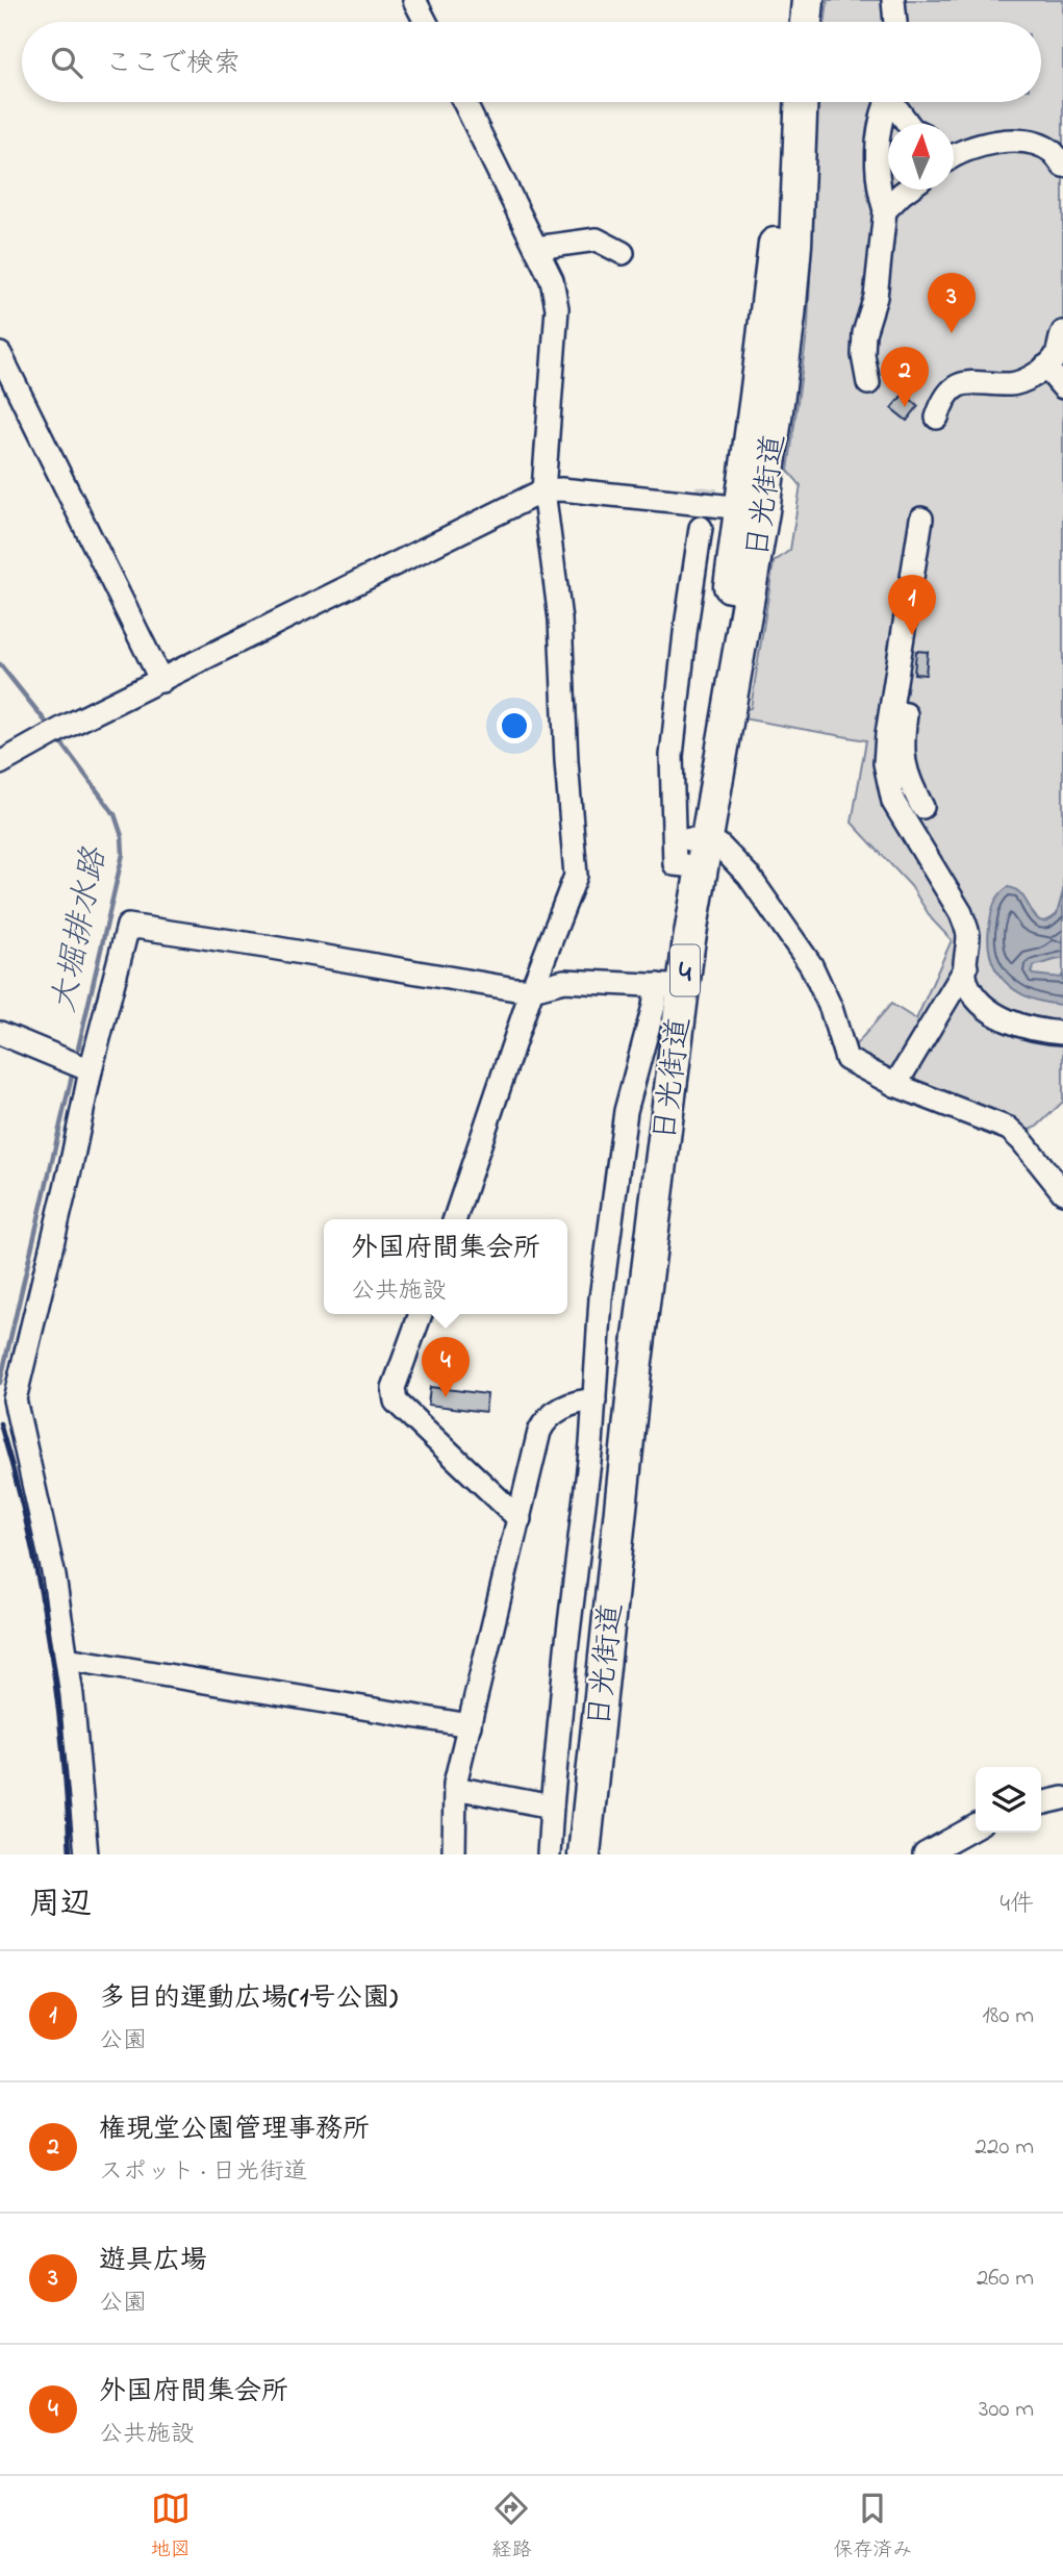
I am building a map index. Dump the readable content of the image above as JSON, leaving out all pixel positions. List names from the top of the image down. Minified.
{"streets":{"highway":["日光街道","4"]},"water":["大堀排水路"],"north":"top","page":{"search":"ここで検索","pins":["3","2","1","4"],"popup":["外国府間集会所","公共施設"],"heading":["周辺","4件"],"list":[{"mark":"1","name":"多目的運動広場(1号公園)","note":"公園","value":"180 m"},{"mark":"2","name":"権現堂公園管理事務所","note":"スポット · 日光街道","value":"220 m"},{"mark":"3","name":"遊具広場","note":"公園","value":"260 m"},{"mark":"4","name":"外国府間集会所","note":"公共施設","value":"300 m"}],"nav":["地図","経路","保存済み"]}}
